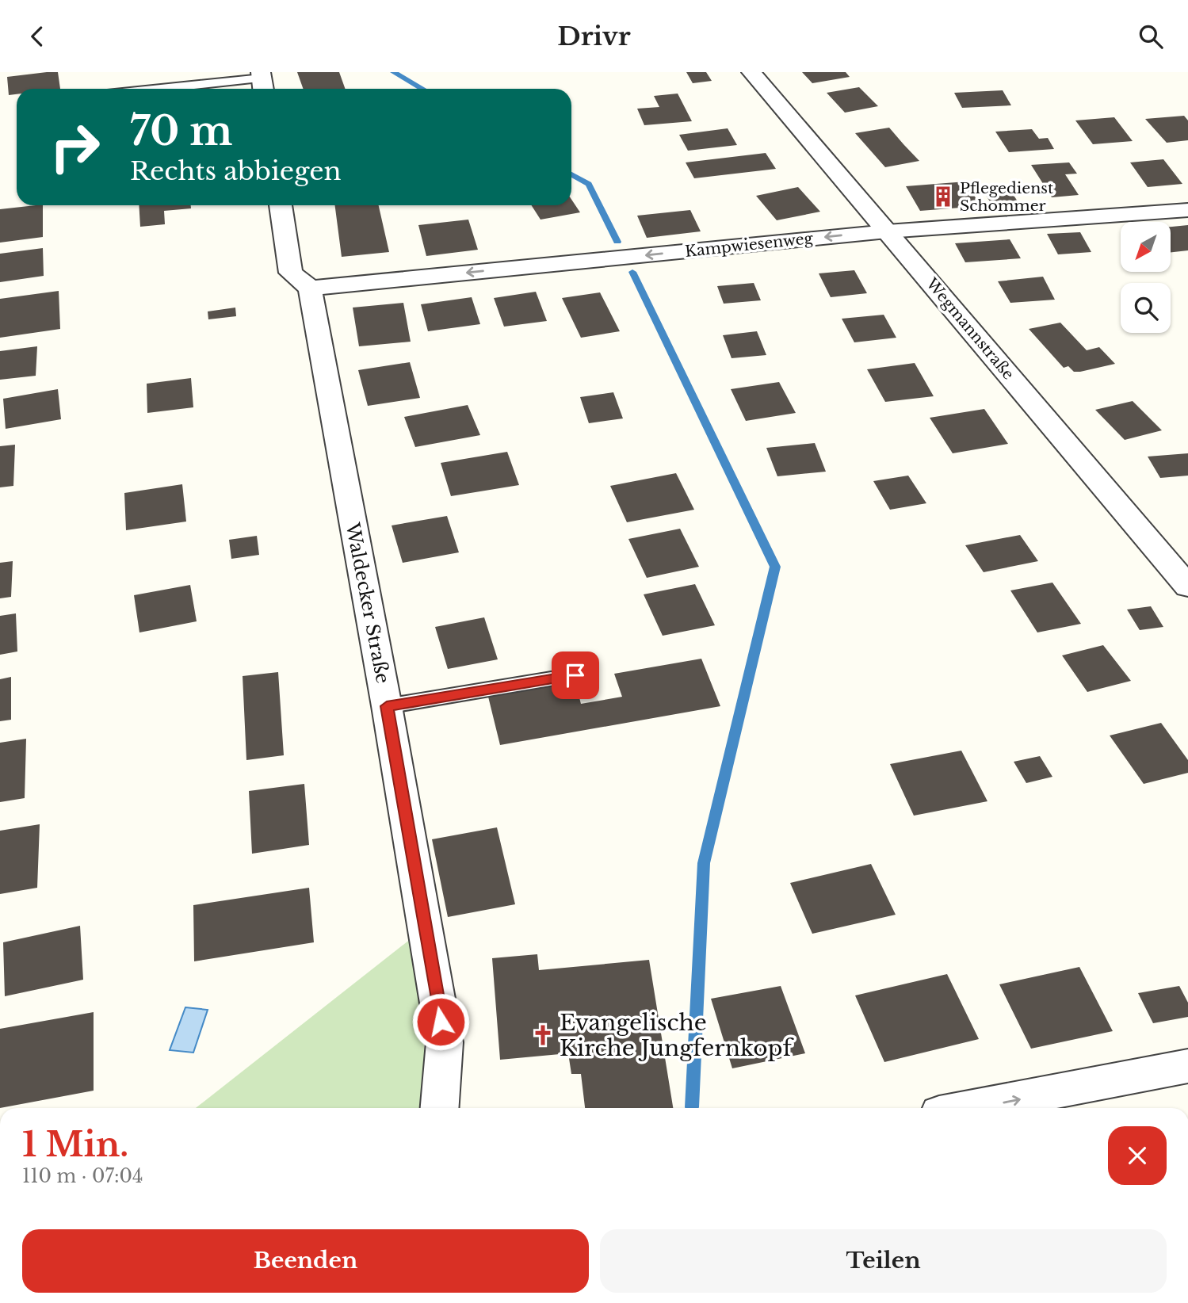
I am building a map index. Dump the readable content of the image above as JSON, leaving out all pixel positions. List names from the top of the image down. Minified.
{"streets":{"street":["Kampwiesenweg","Wegmannstraße","Waldecker Straße"]},"crossings":[["Kampwiesenweg","Wegmannstraße"],["Kampwiesenweg","Waldecker Straße"]],"one_way":["Kampwiesenweg"],"places":{"building":["Pflegedienst Schommer"],"church":["Evangelische Kirche Jungfernkopf"]},"north":"bottom left","page":{"header":"Drivr","turn":["70 m","Rechts abbiegen"],"heading":["1 Min.","110 m · 07:04"],"buttons":["Beenden","Teilen"]}}
